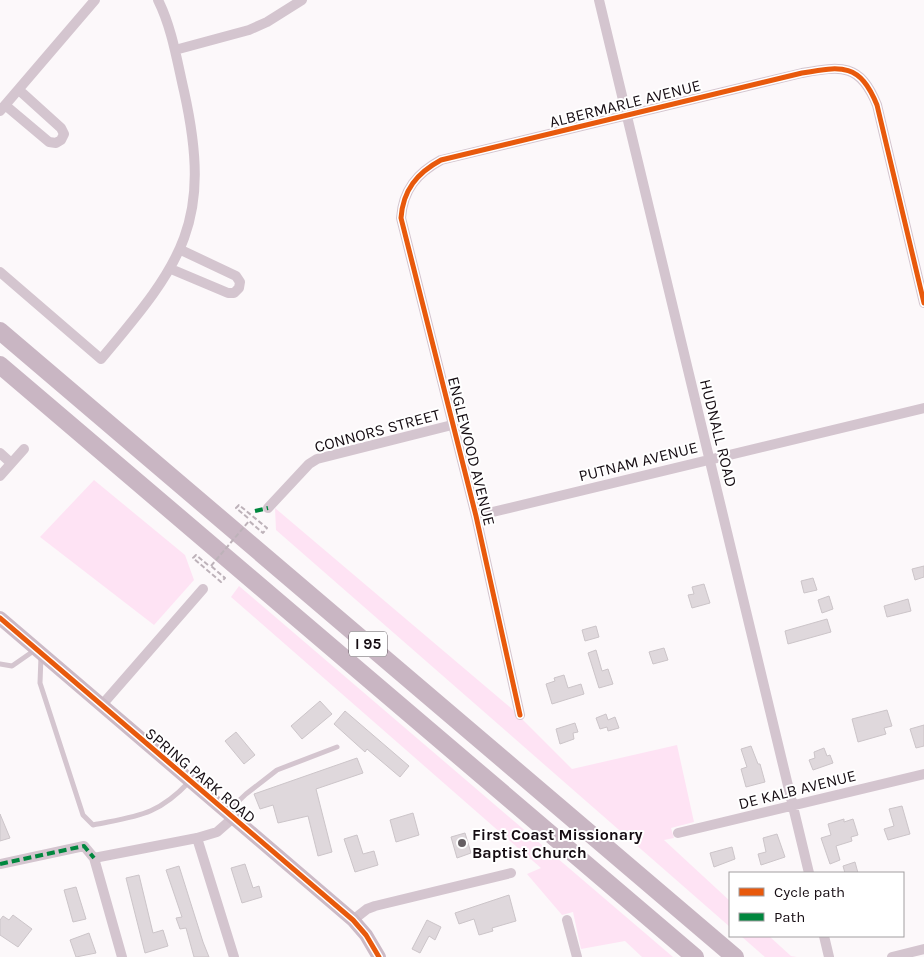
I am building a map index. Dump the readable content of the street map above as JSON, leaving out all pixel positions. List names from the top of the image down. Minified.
{"streets":{"highway":["I 95"],"main road":["SPRING PARK ROAD"],"street":["ALBERMARLE AVENUE","CONNORS STREET","HUDNALL ROAD","ENGLEWOOD AVENUE","PUTNAM AVENUE","DE KALB AVENUE"]},"crossings":[["ALBERMARLE AVENUE","HUDNALL ROAD"],["ALBERMARLE AVENUE","ENGLEWOOD AVENUE"],["CONNORS STREET","ENGLEWOOD AVENUE"],["HUDNALL ROAD","PUTNAM AVENUE"],["HUDNALL ROAD","DE KALB AVENUE"],["ENGLEWOOD AVENUE","PUTNAM AVENUE"]],"places":["First Coast Missionary Baptist Church"],"legend":["Cycle path","Path"]}
